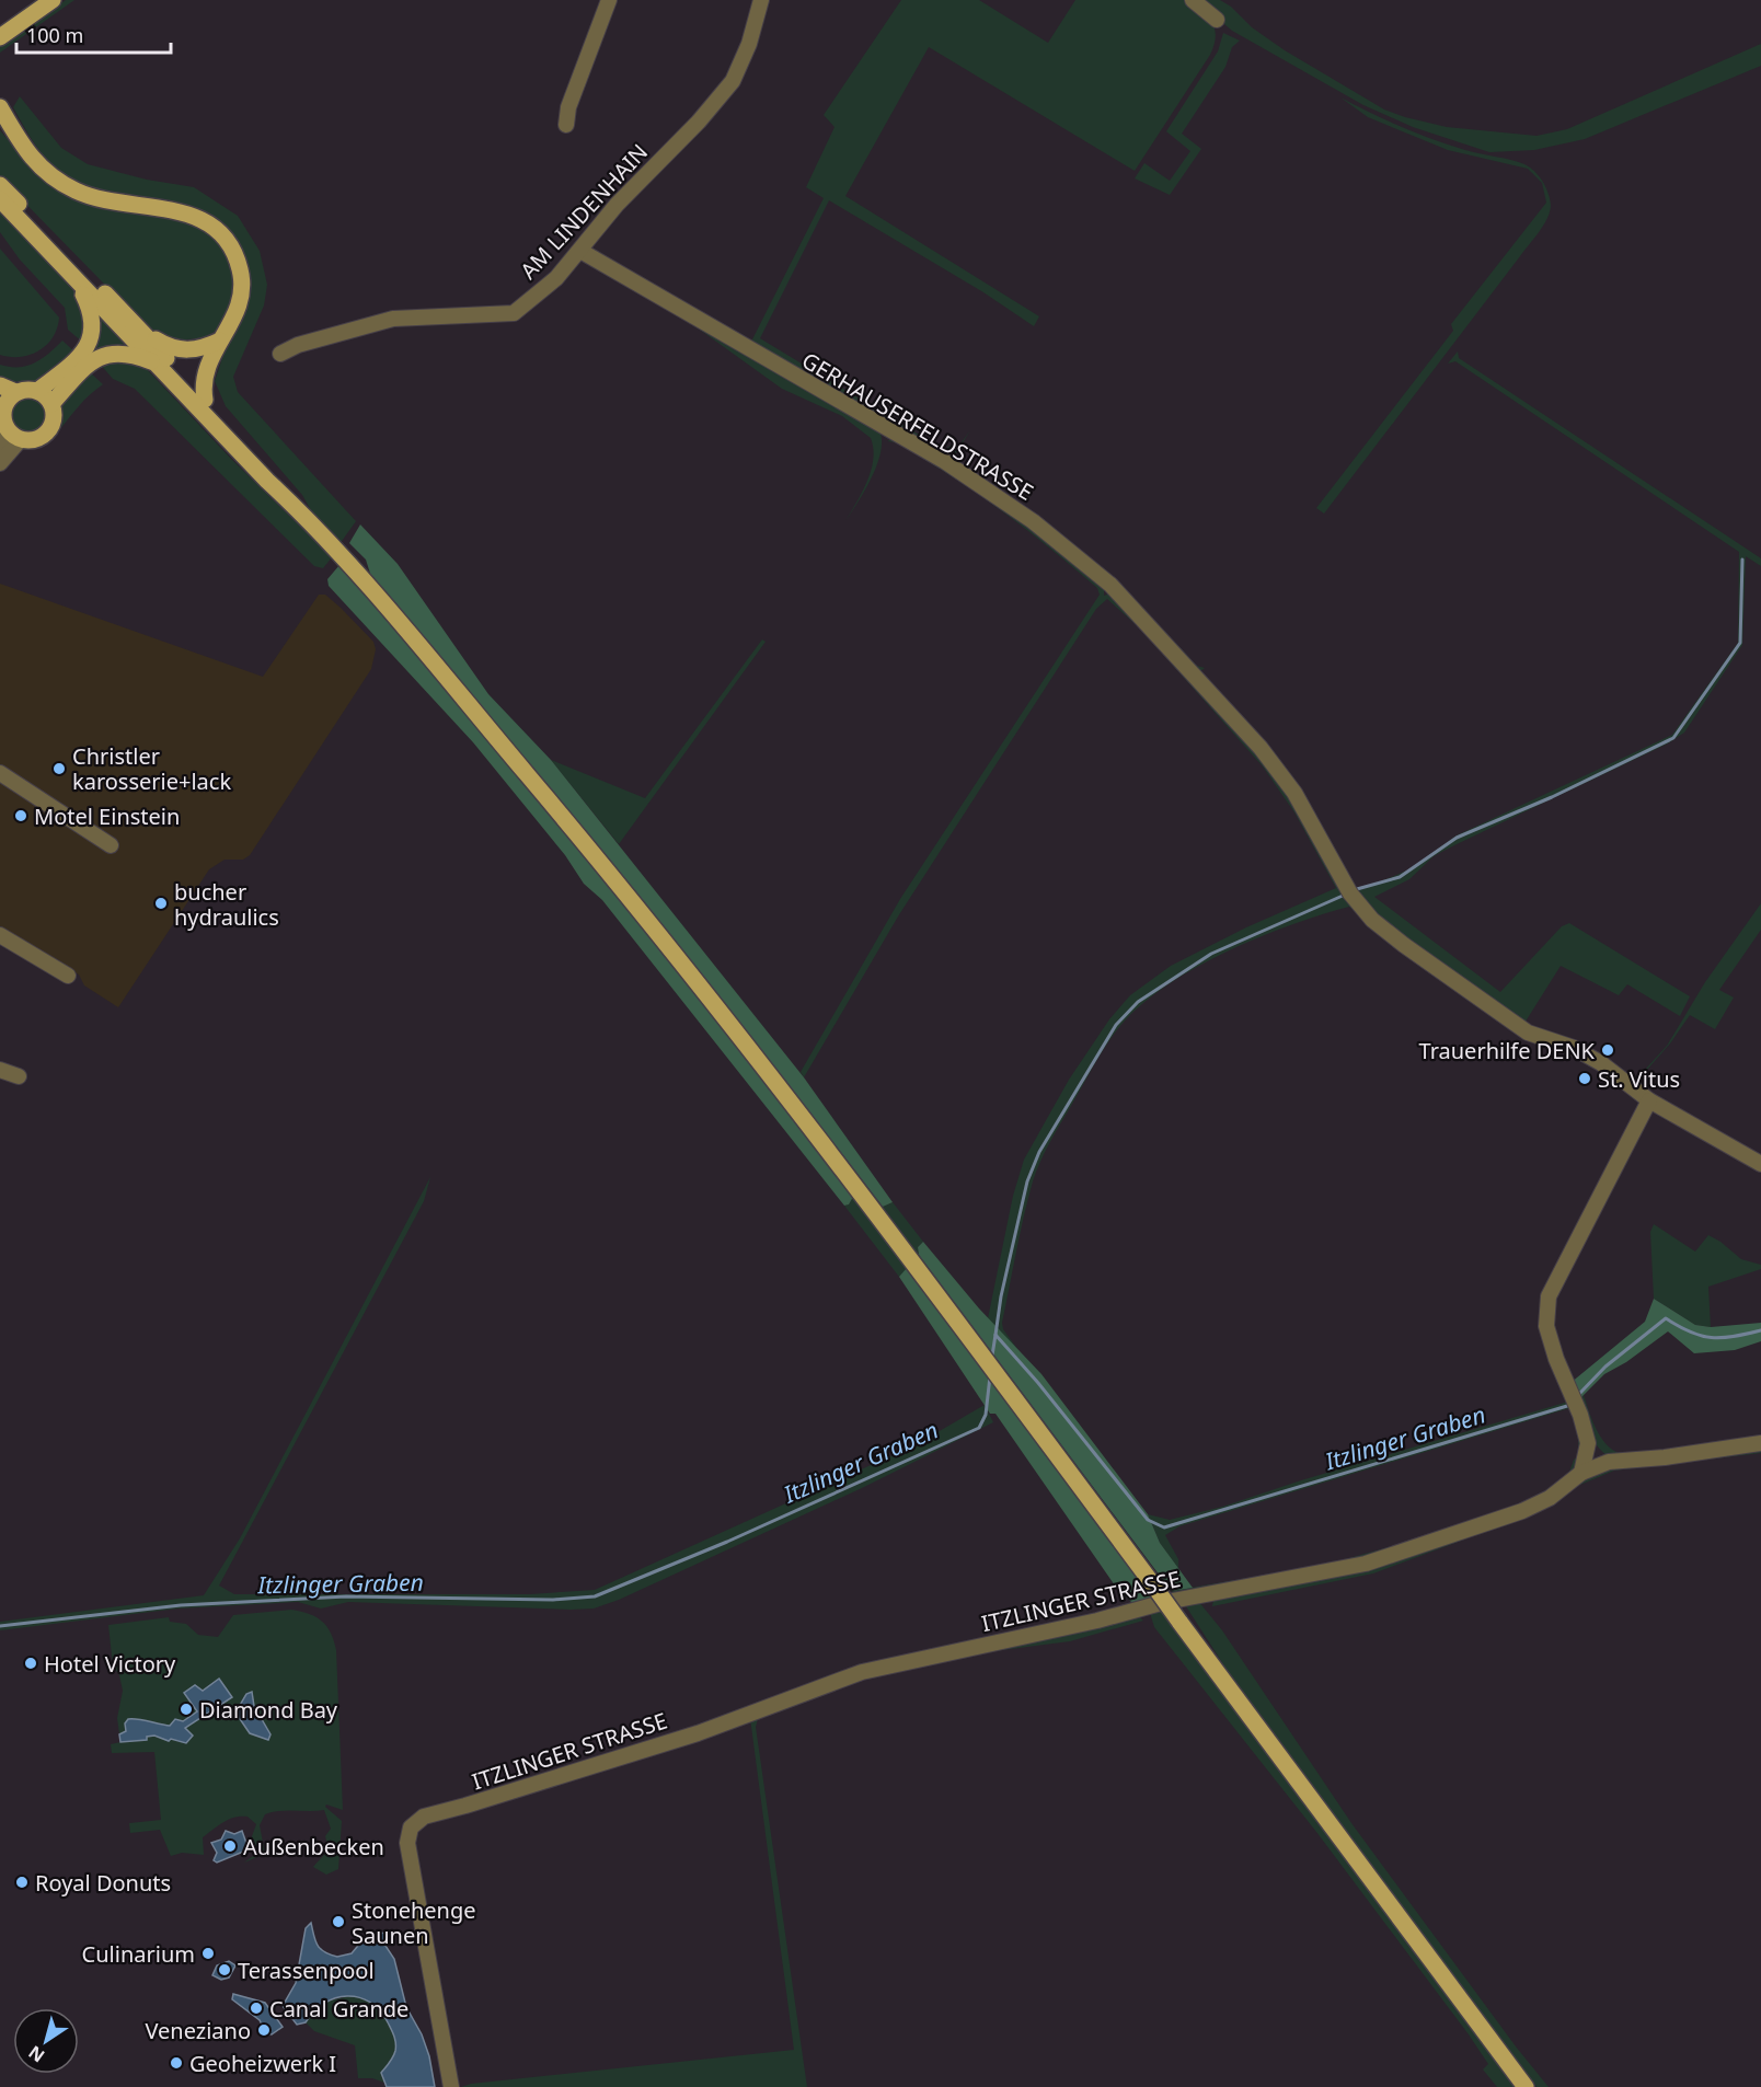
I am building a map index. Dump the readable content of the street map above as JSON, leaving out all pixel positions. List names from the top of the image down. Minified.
{"streets":{"street":["AM LINDENHAIN","GERHAUSERFELDSTRASSE","ITZLINGER STRASSE"]},"crossings":[["AM LINDENHAIN","GERHAUSERFELDSTRASSE"]],"water":["Itzlinger Graben"],"places":["Christler karosserie+lack","Motel Einstein","bucher hydraulics","Trauerhilfe DENK","St. Vitus","Hotel Victory","Diamond Bay","Außenbecken","Royal Donuts","Stonehenge Saunen","Culinarium","Terassenpool","Canal Grande","Veneziano","Geoheizwerk I"],"scale_bar":"100 m","north":"bottom left"}
